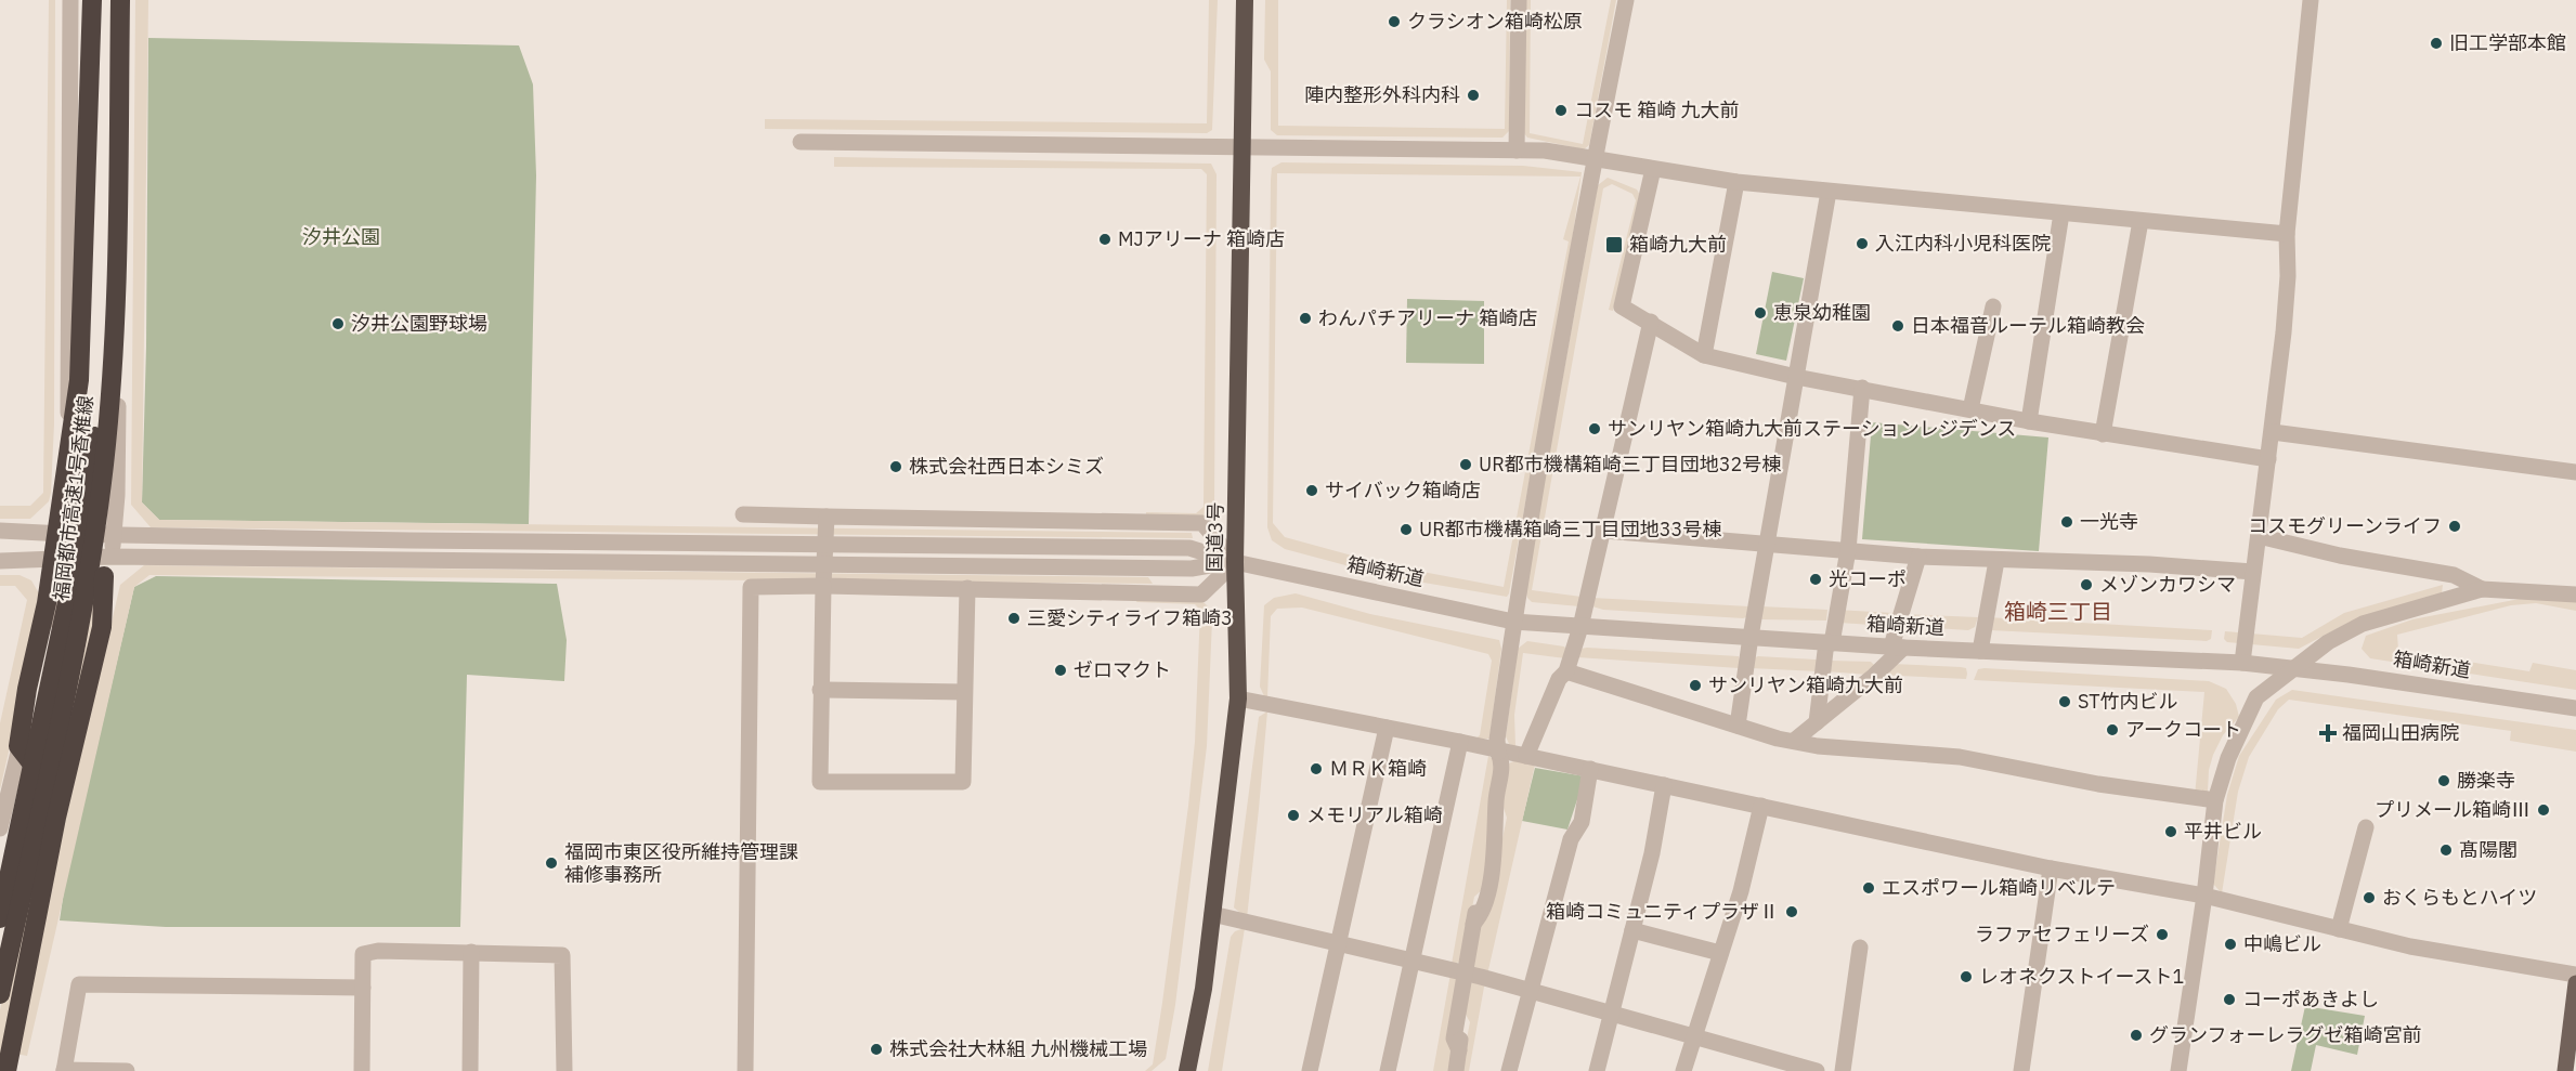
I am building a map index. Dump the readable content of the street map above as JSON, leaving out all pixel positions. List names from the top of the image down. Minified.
{"streets":{"highway":["福岡都市高速1号香椎線","国道3号"],"street":["箱崎新道"]},"crossings":[["国道3号","箱崎新道"]],"districts":["箱崎三丁目"],"parks":["汐井公園"],"places":{"other":["クラシオン箱崎松原","旧工学部本館","陣内整形外科内科","コスモ 箱崎 九大前","MJアリーナ 箱崎店","入江内科小児科医院","恵泉幼稚園","わんパチアリーナ 箱崎店","汐井公園野球場","日本福音ルーテル箱崎教会","サンリヤン箱崎九大前ステーションレジデンス","UR都市機構箱崎三丁目団地32号棟","株式会社西日本シミズ","サイバック箱崎店","一光寺","コスモグリーンライフ","UR都市機構箱崎三丁目団地33号棟","光コーポ","メゾンカワシマ","三愛シティライフ箱崎3","ゼロマクト","サンリヤン箱崎九大前","ST竹内ビル","アークコート","ＭＲＫ箱崎","勝楽寺","プリメール箱崎Ⅲ","メモリアル箱崎","平井ビル","髙陽閣","福岡市東区役所維持管理課 補修事務所","エスポワール箱崎リベルテ","おくらもとハイツ","箱崎コミュニティプラザⅡ","ラファセフェリーズ","中嶋ビル","レオネクストイースト1","コーポあきよし","グランフォーレラグゼ箱崎宮前","株式会社大林組 九州機械工場"],"transit":["箱崎九大前"],"health":["福岡山田病院"]}}
